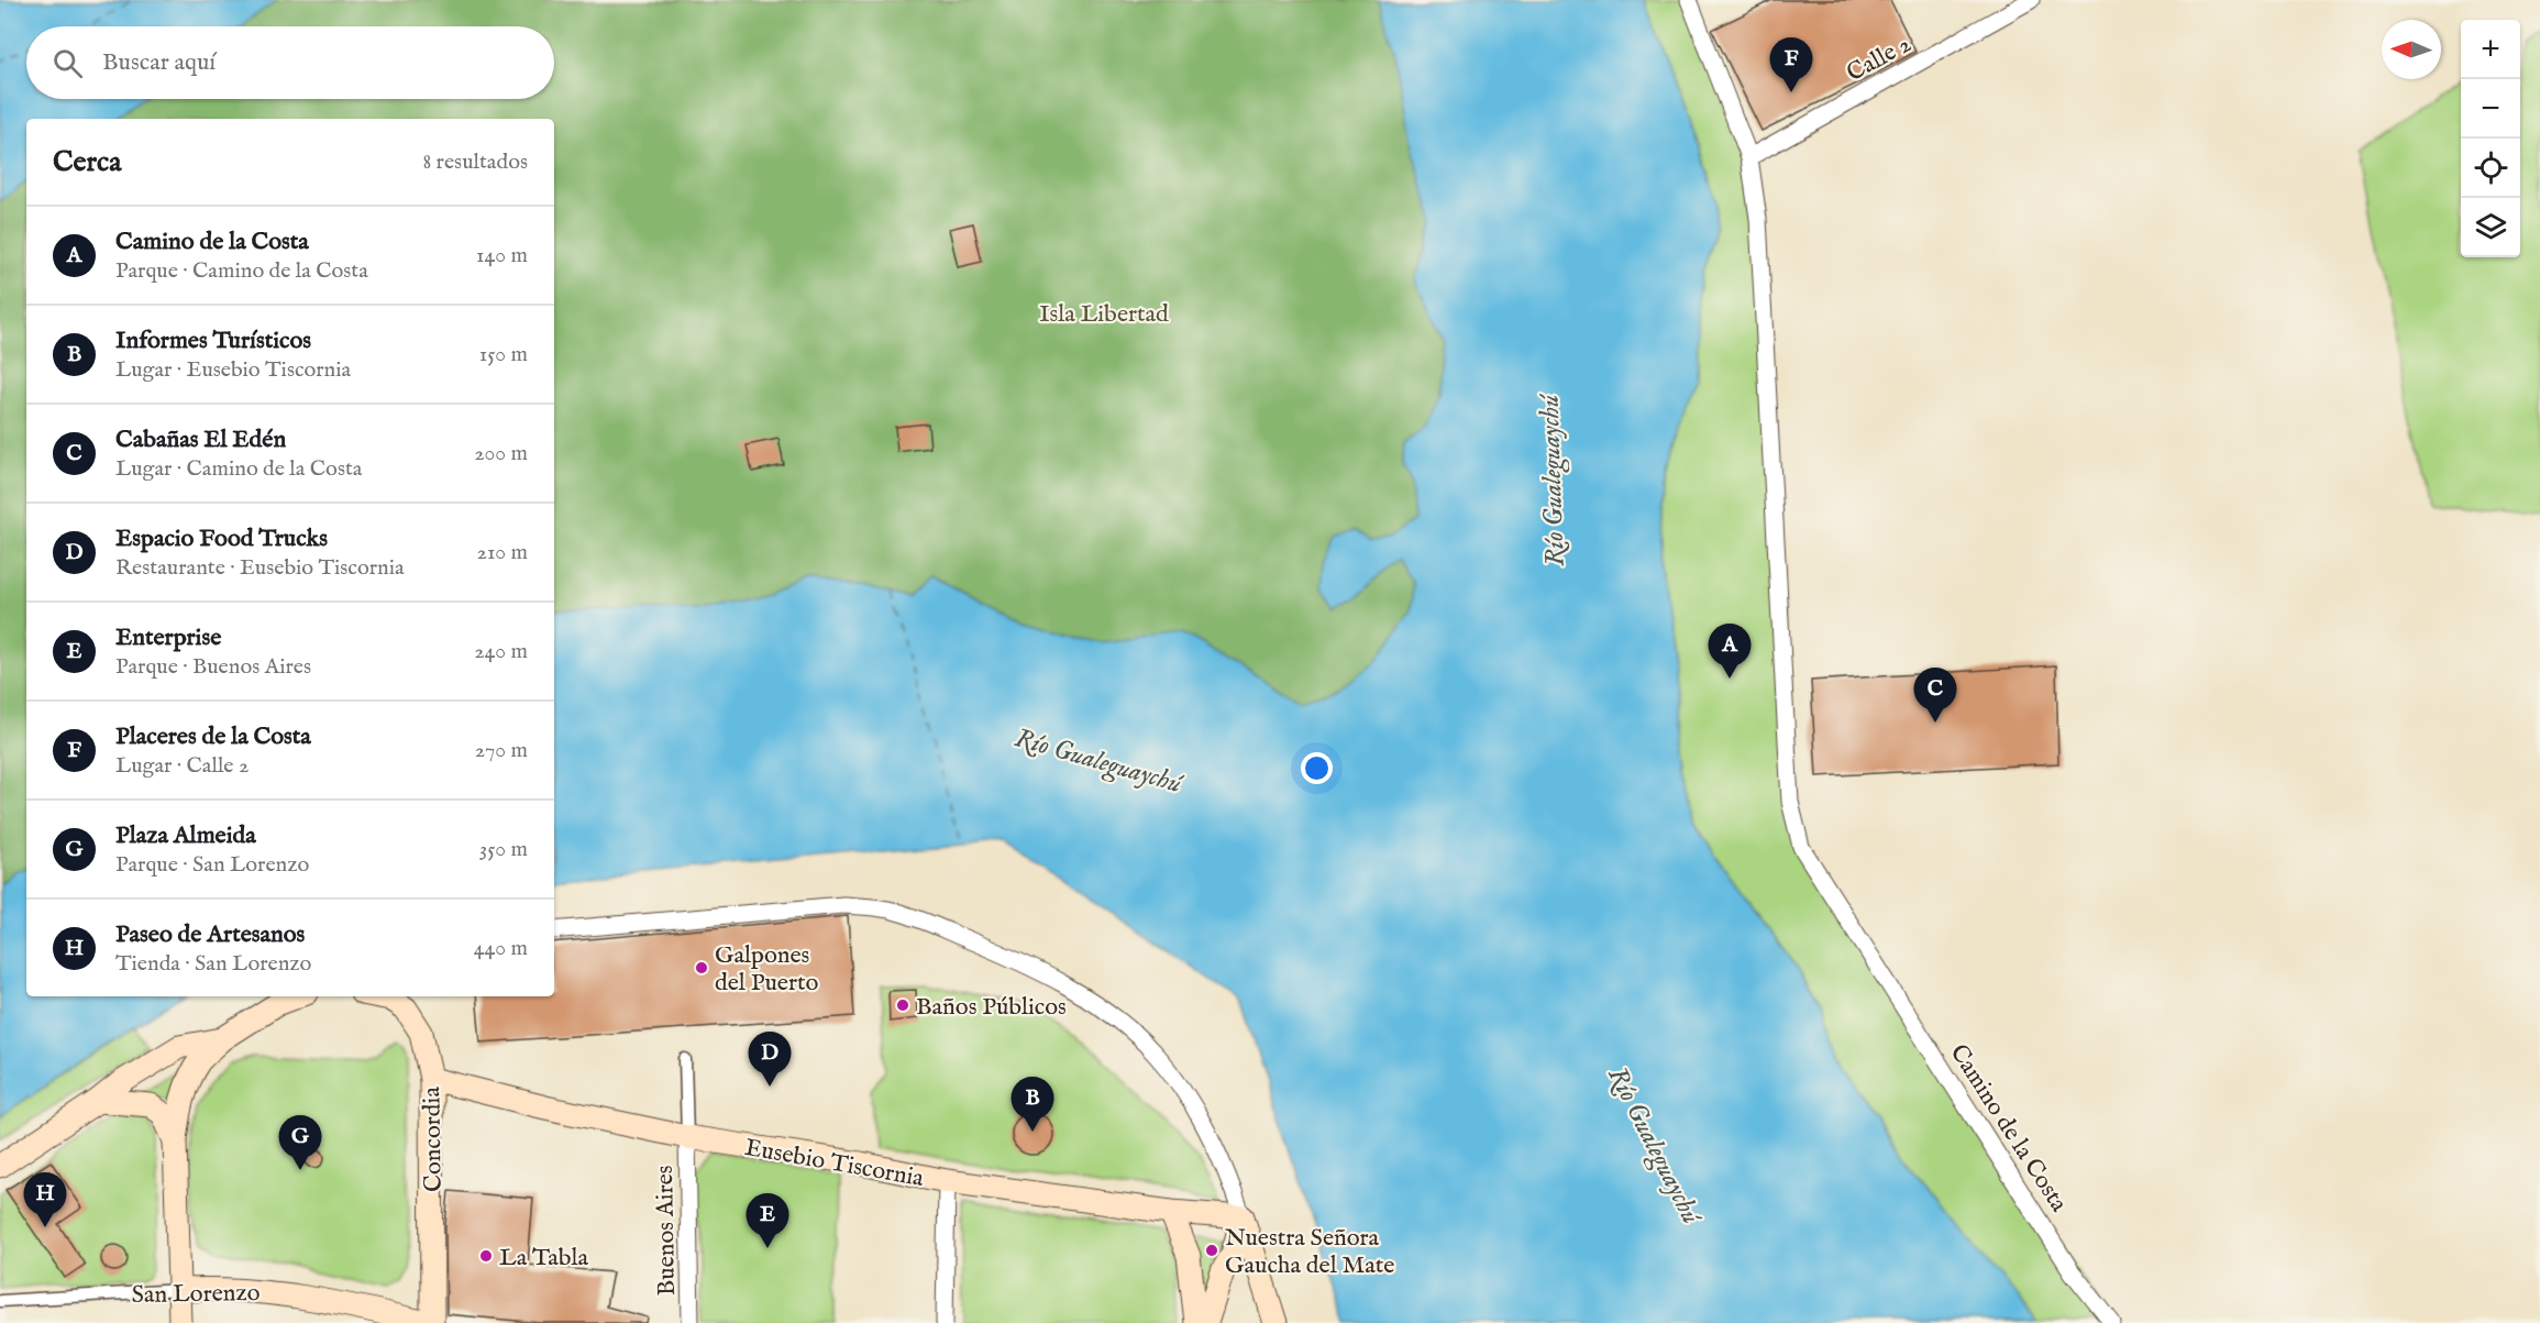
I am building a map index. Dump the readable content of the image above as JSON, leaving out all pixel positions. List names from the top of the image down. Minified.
{"streets":{"main road":["Concordia","Eusebio Tiscornia","San Lorenzo"],"street":["Calle 2","Camino de la Costa","Buenos Aires"]},"crossings":[["Calle 2","Camino de la Costa"],["Concordia","Eusebio Tiscornia"],["Eusebio Tiscornia","Buenos Aires"]],"water":["Río Gualeguaychú"],"parks":["Isla Libertad"],"places":["Galpones del Puerto","Baños Públicos","Nuestra Señora Gaucha del Mate","La Tabla"],"north":"left","page":{"map_buttons":["+","−"],"search":"Buscar aquí","pins":["F","A","C","D","B","G","H","E"],"heading":["Cerca","8 resultados"],"list":[{"mark":"A","name":"Camino de la Costa","note":"Parque · Camino de la Costa","value":"140 m"},{"mark":"B","name":"Informes Turísticos","note":"Lugar · Eusebio Tiscornia","value":"150 m"},{"mark":"C","name":"Cabañas El Edén","note":"Lugar · Camino de la Costa","value":"200 m"},{"mark":"D","name":"Espacio Food Trucks","note":"Restaurante · Eusebio Tiscornia","value":"210 m"},{"mark":"E","name":"Enterprise","note":"Parque · Buenos Aires","value":"240 m"},{"mark":"F","name":"Placeres de la Costa","note":"Lugar · Calle 2","value":"270 m"},{"mark":"G","name":"Plaza Almeida","note":"Parque · San Lorenzo","value":"350 m"},{"mark":"H","name":"Paseo de Artesanos","note":"Tienda · San Lorenzo","value":"440 m"}]}}
